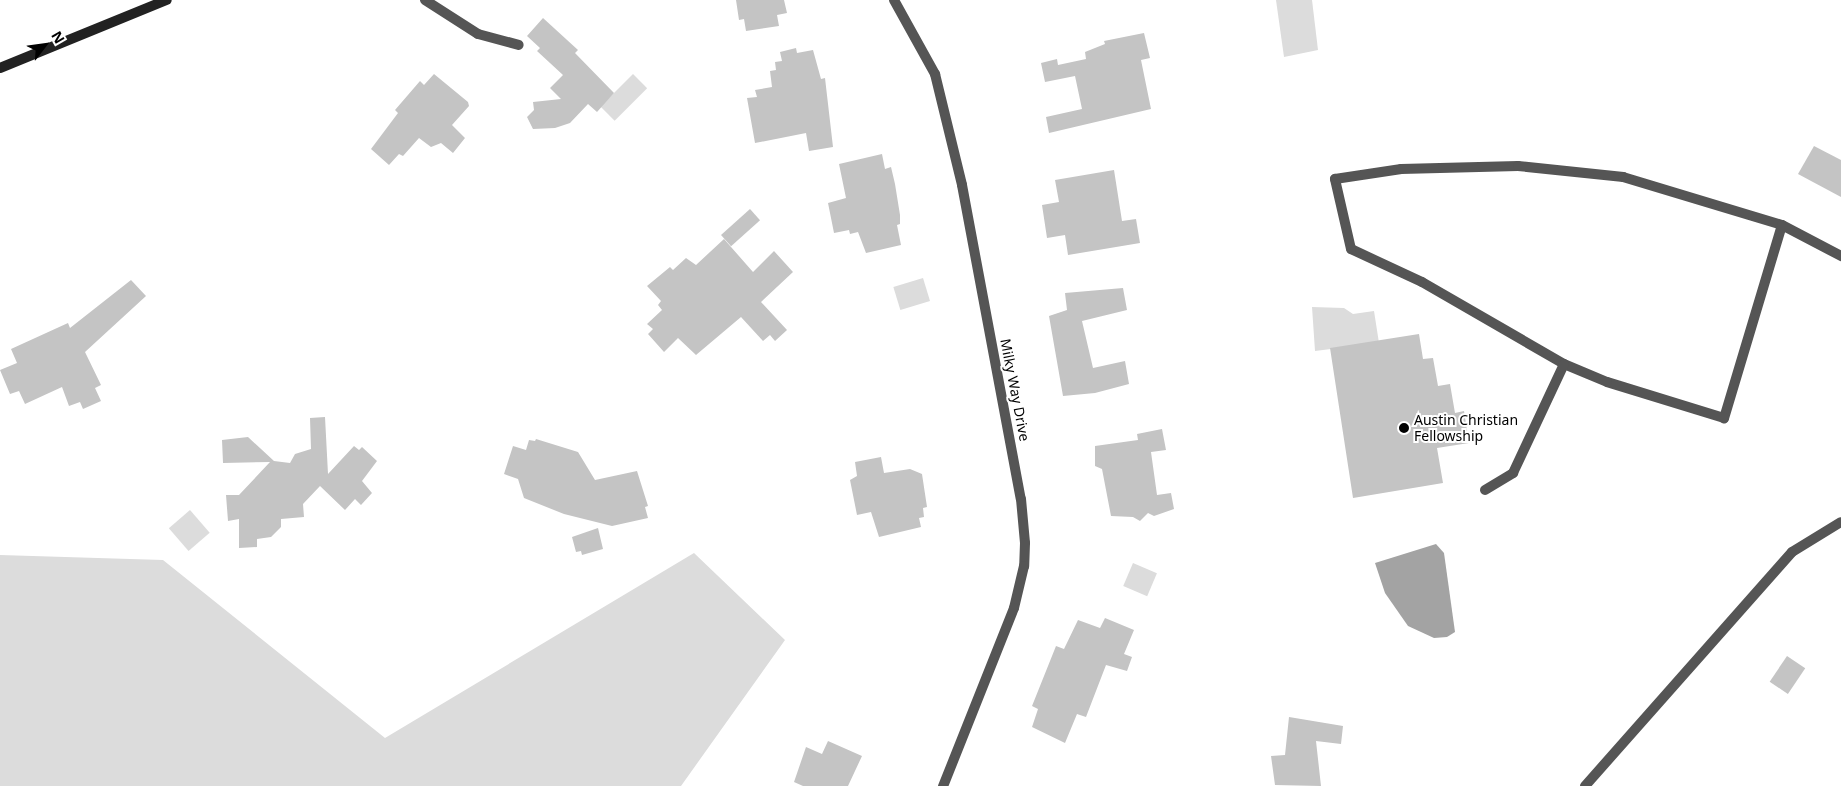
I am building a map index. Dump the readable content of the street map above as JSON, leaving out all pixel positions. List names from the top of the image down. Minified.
{"streets":{"street":["Milky Way Drive"]},"places":["Austin Christian Fellowship"],"north":"top right"}
